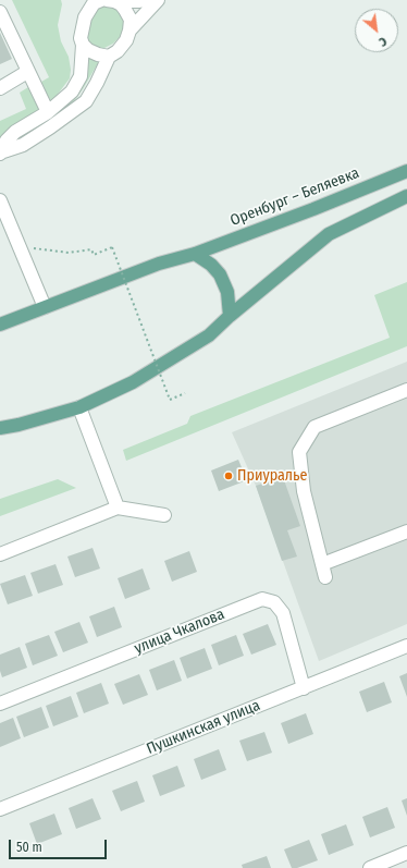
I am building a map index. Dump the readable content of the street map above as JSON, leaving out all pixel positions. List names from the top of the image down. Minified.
{"streets":{"main road":["Оренбург – Беляевка"],"street":["улица Чкалова","Пушкинская улица"]},"crossings":[["улица Чкалова","Пушкинская улица"]],"places":["Приуралье"],"scale_bar":"50 m","north":"bottom right"}
